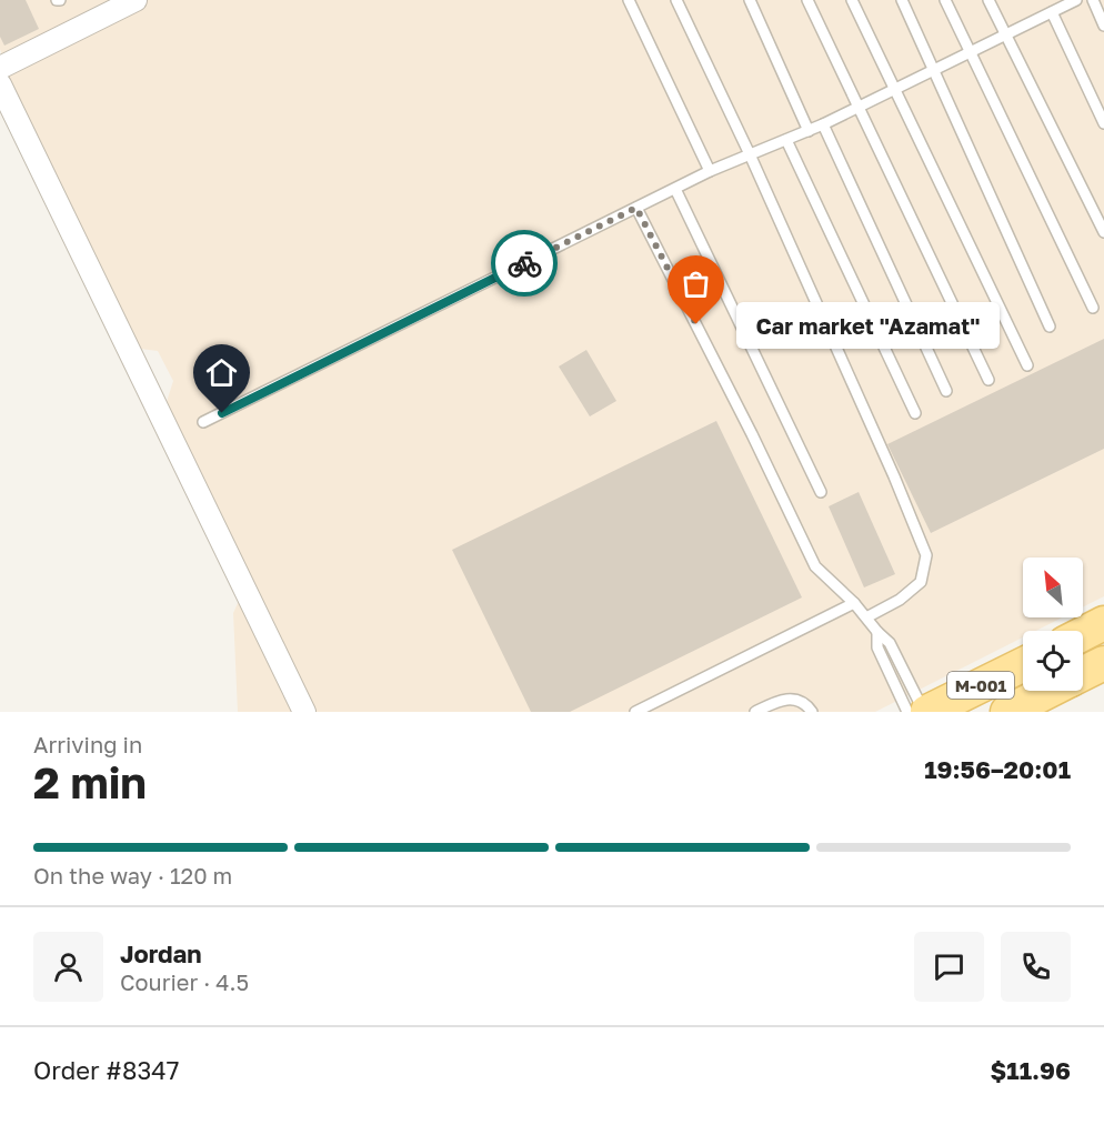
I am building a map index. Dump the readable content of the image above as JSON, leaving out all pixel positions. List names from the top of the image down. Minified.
{"streets":{"main road":["M-001"]},"places":["Car market \"Azamat\""],"north":"top left","page":{"bubble":"Car market \"Azamat\"","heading":["2 min","Arriving in","19:56–20:01"],"panel":["Jordan","Courier · 4.5","Order #8347","$11.96"],"bar":"On the way · 120 m"}}
